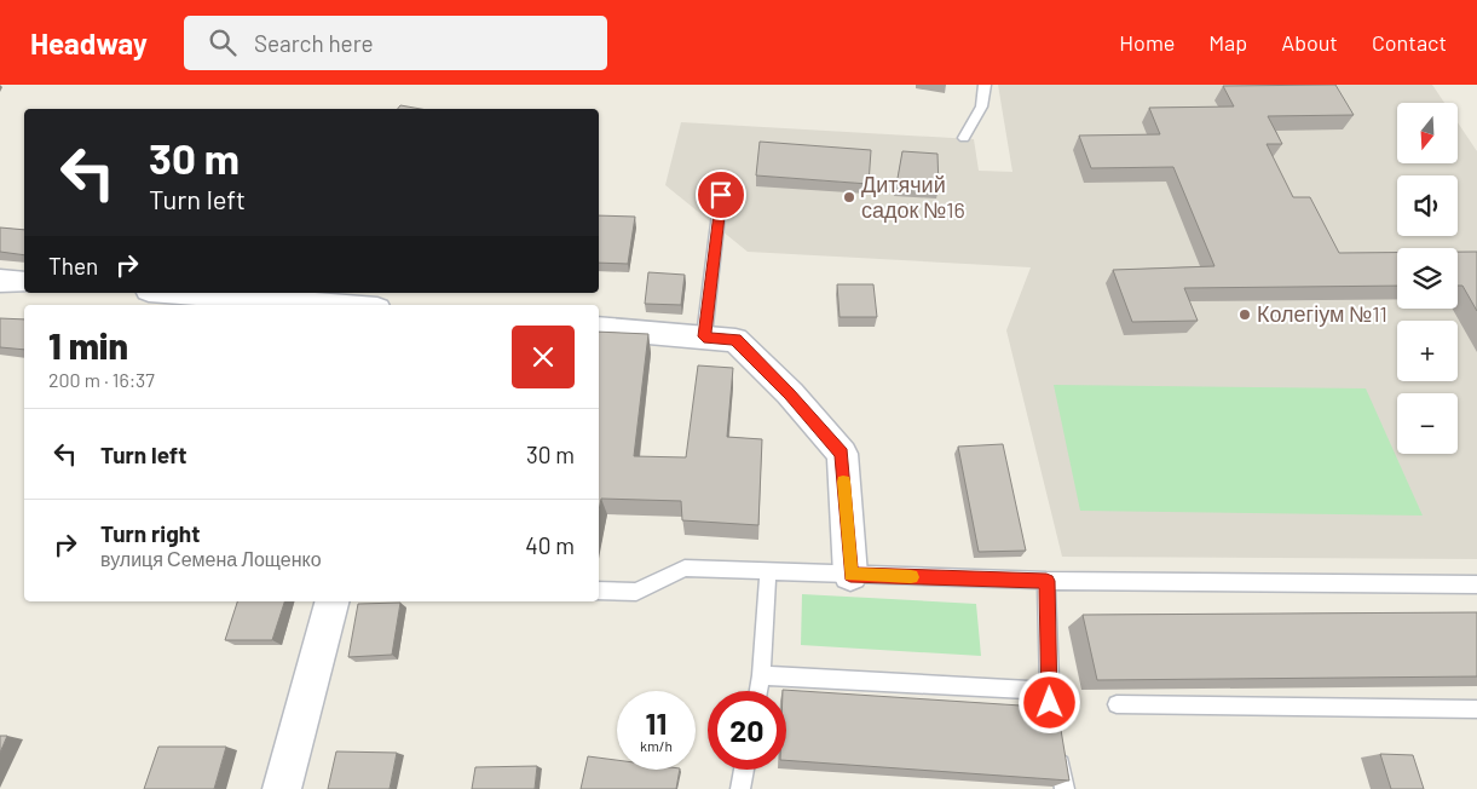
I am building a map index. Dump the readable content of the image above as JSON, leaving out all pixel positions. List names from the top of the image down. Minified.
{"places":["Дитячий садок №16","Колегіум №11"],"north":"bottom","page":{"header":"Headway","search":"Search here","nav":["Home","Map","About","Contact"],"map_buttons":["+","−"],"turn":["30 m","Turn left"],"then":"Then","heading":["1 min","200 m · 16:37"],"list":[{"name":"Turn left","value":"30 m"},{"name":"Turn right","note":"вулиця Семена Лощенко","value":"40 m"}],"speed":"11 km/h","limit":"20"}}
